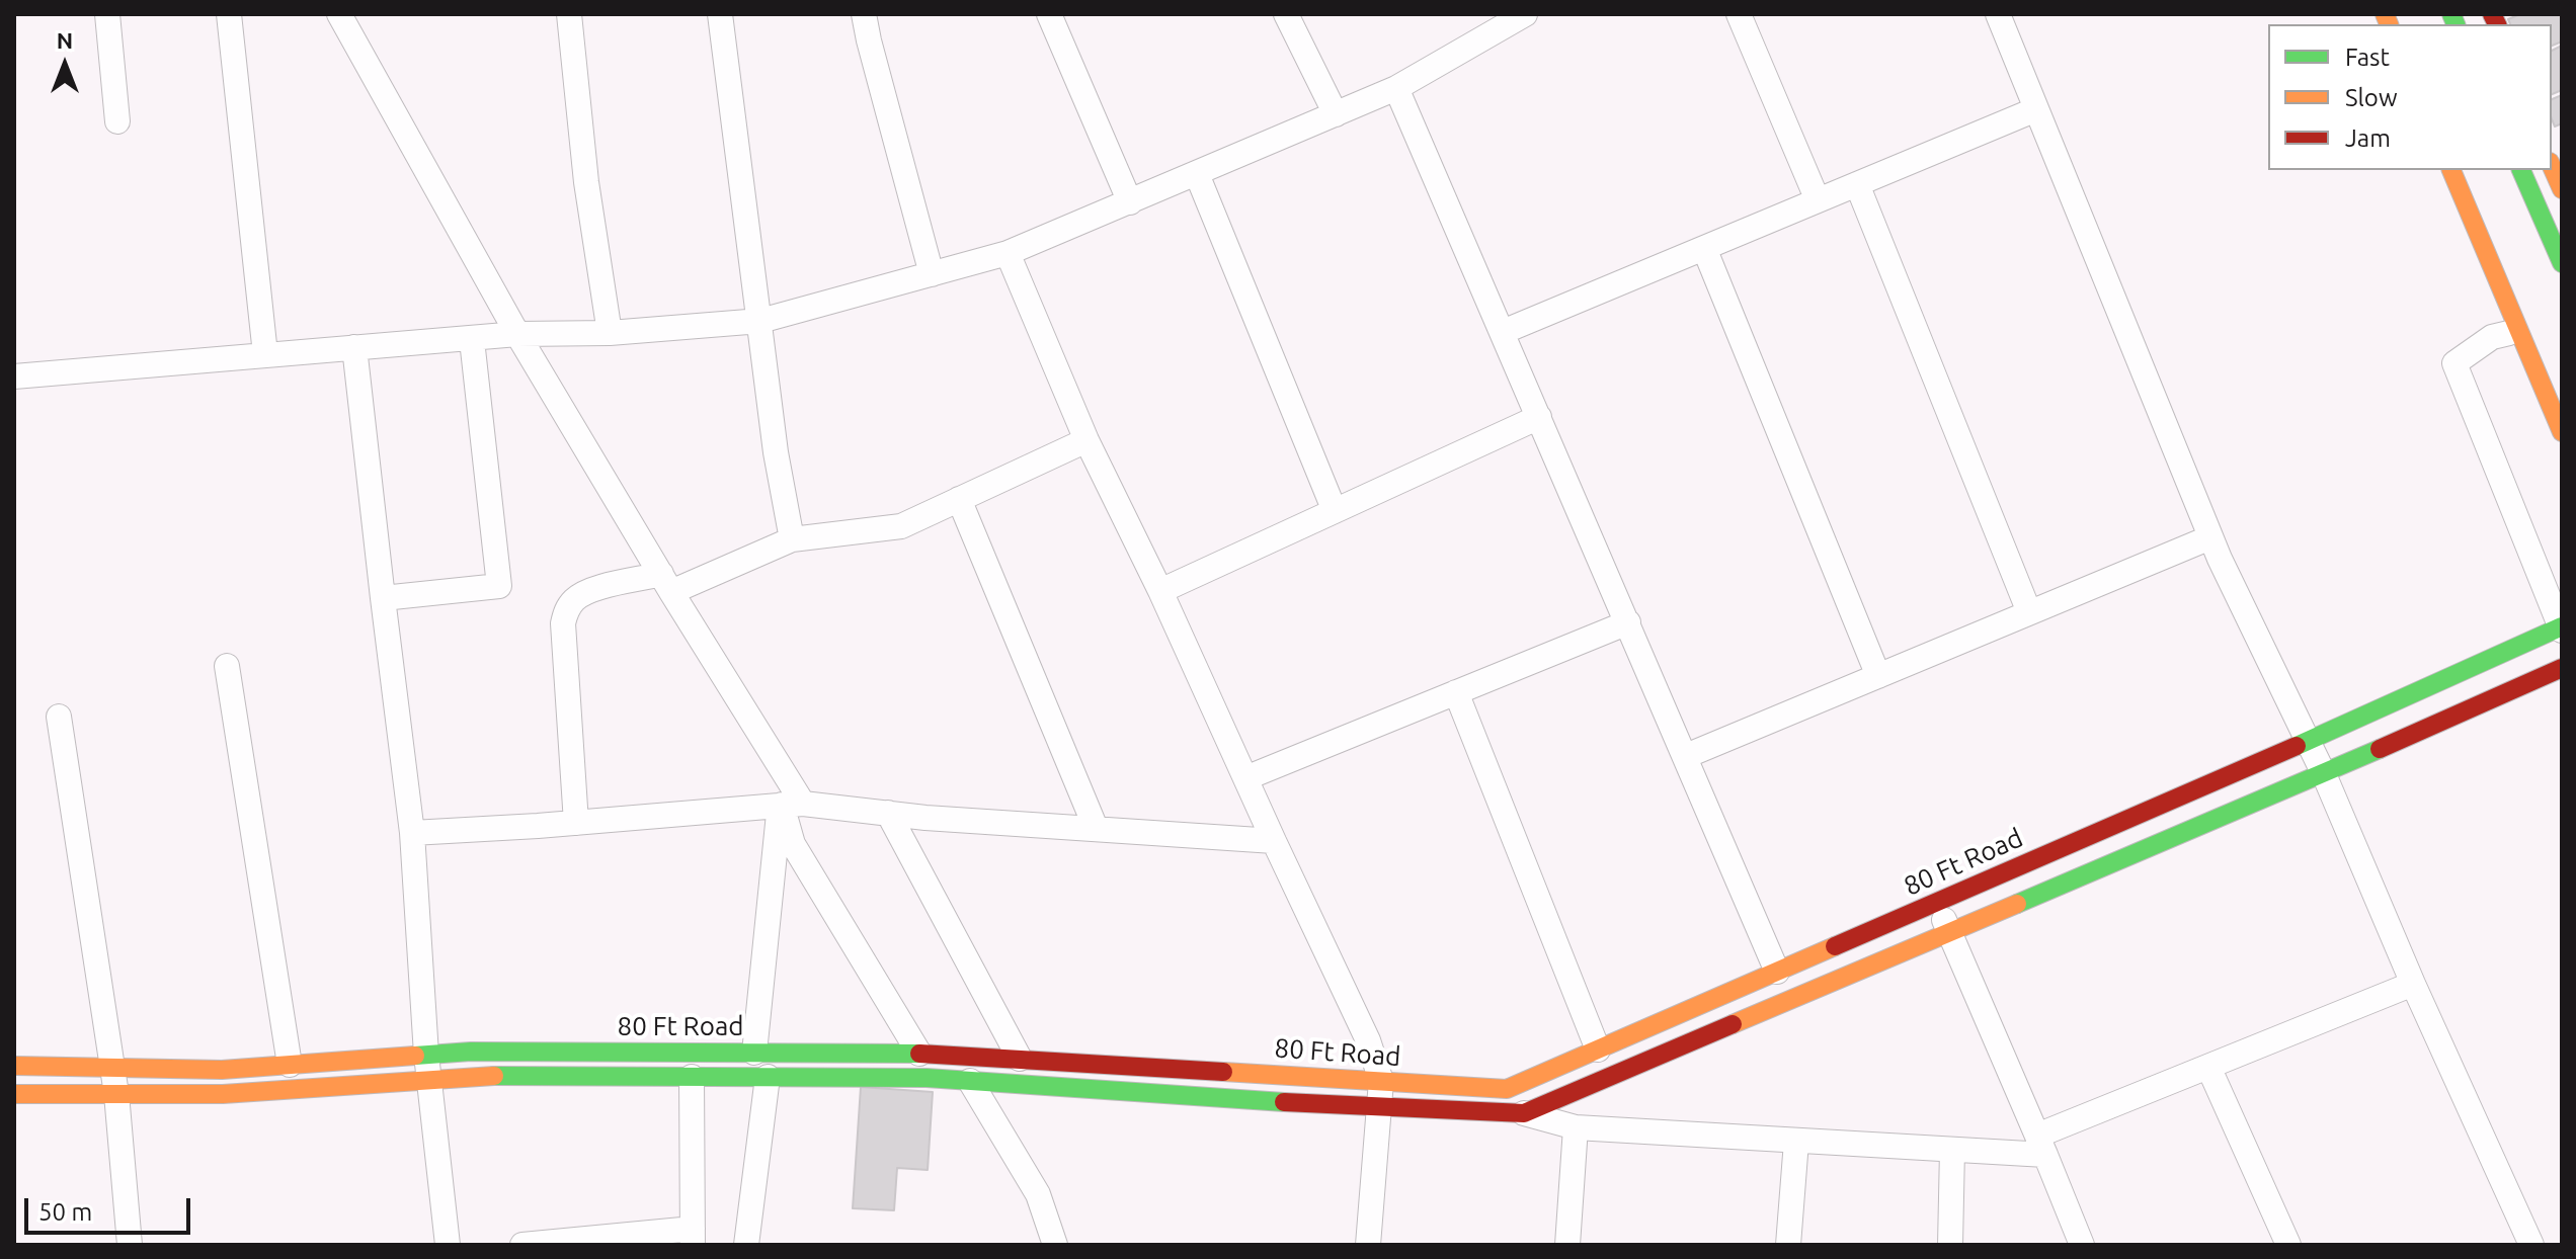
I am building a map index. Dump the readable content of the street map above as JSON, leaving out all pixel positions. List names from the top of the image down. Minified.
{"streets":{"main road":["80 Ft Road"]},"legend":["Fast","Slow","Jam"],"scale_bar":"50 m","north":"top"}
